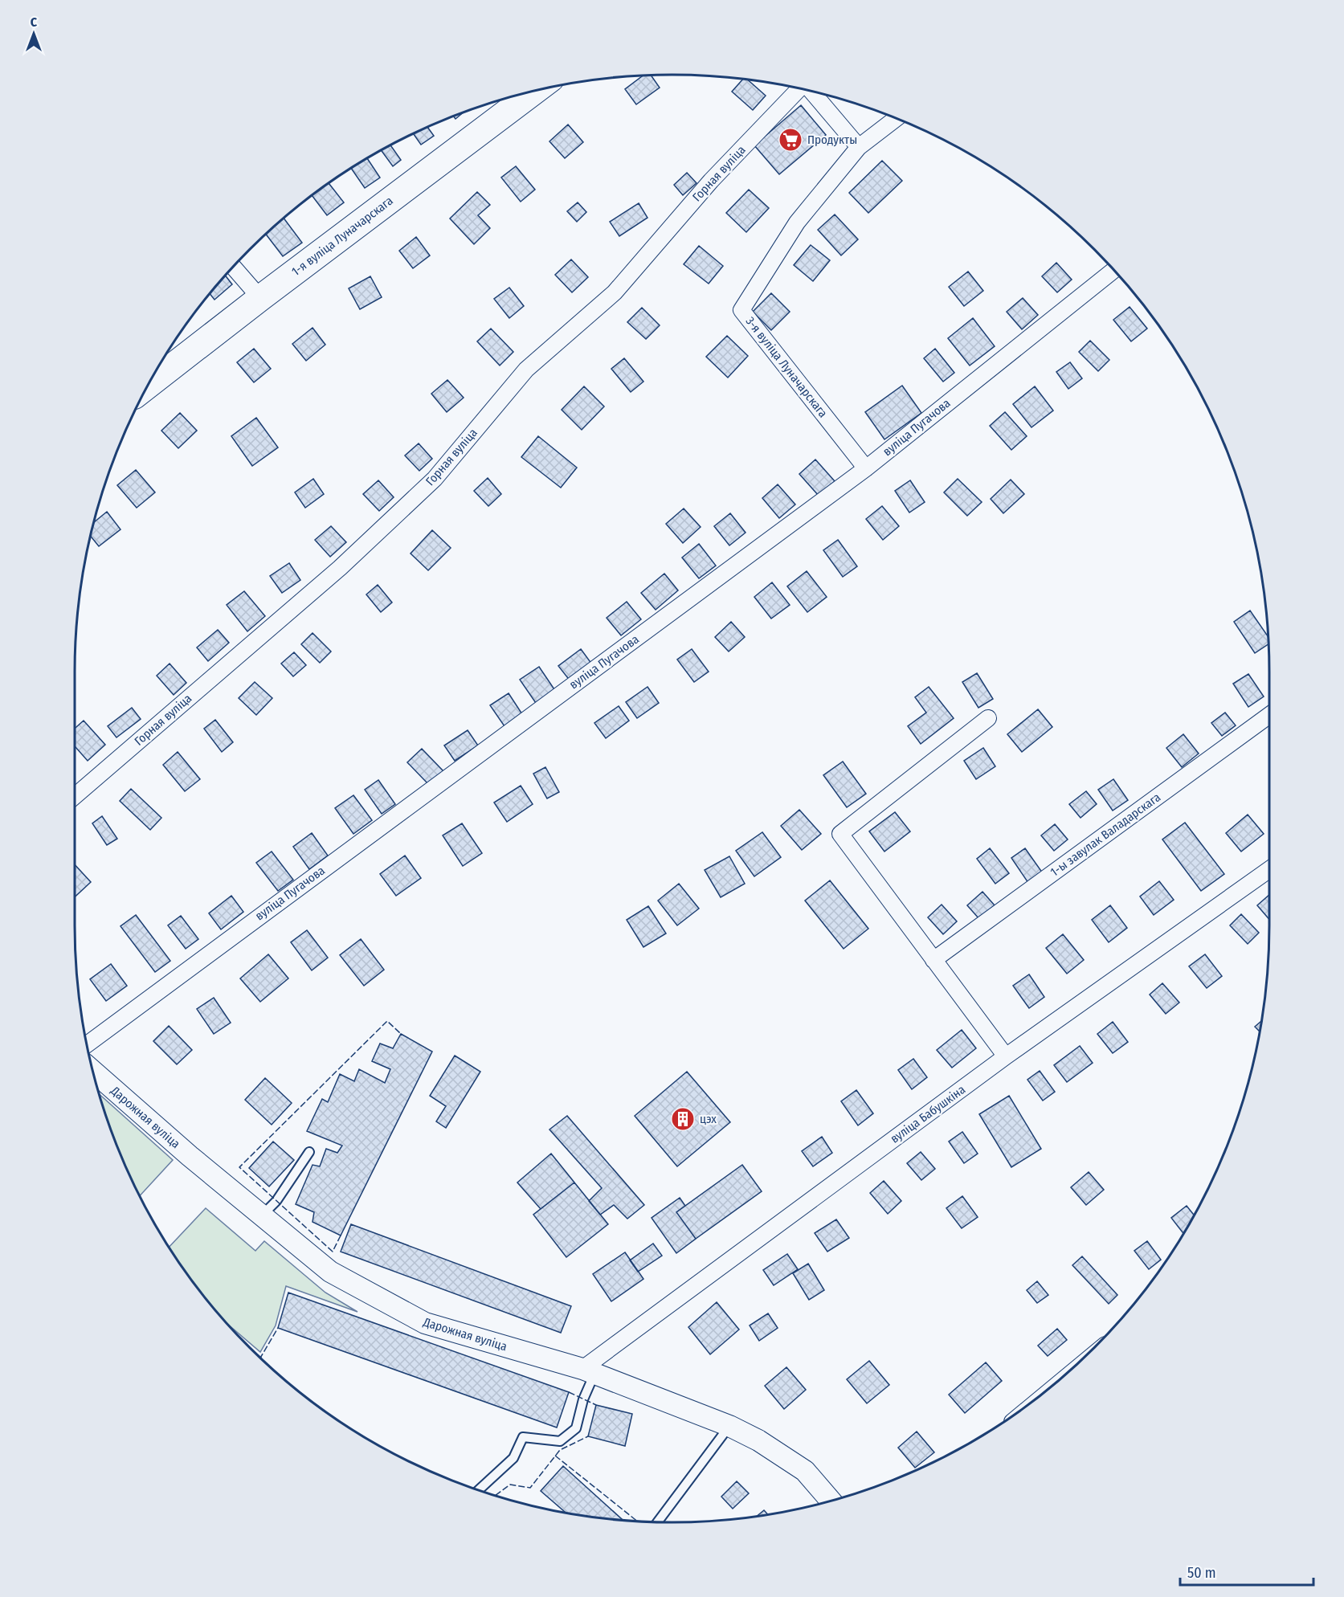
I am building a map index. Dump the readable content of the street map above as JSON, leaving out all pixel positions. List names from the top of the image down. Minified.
{"streets":{"main road":["1-я вуліца Луначарскага"],"street":["Горная вуліца","3-я вуліца Луначарскага","вуліца Пугачова","1-ы завулак Валадарскага","вуліца Бабушкіна","Дарожная вуліца"]},"crossings":[["3-я вуліца Луначарскага","вуліца Пугачова"],["вуліца Бабушкіна","Дарожная вуліца"]],"places":{"supermarket":["Продукты"],"building":["цэх"]},"scale_bar":"50 m","north":"top"}
